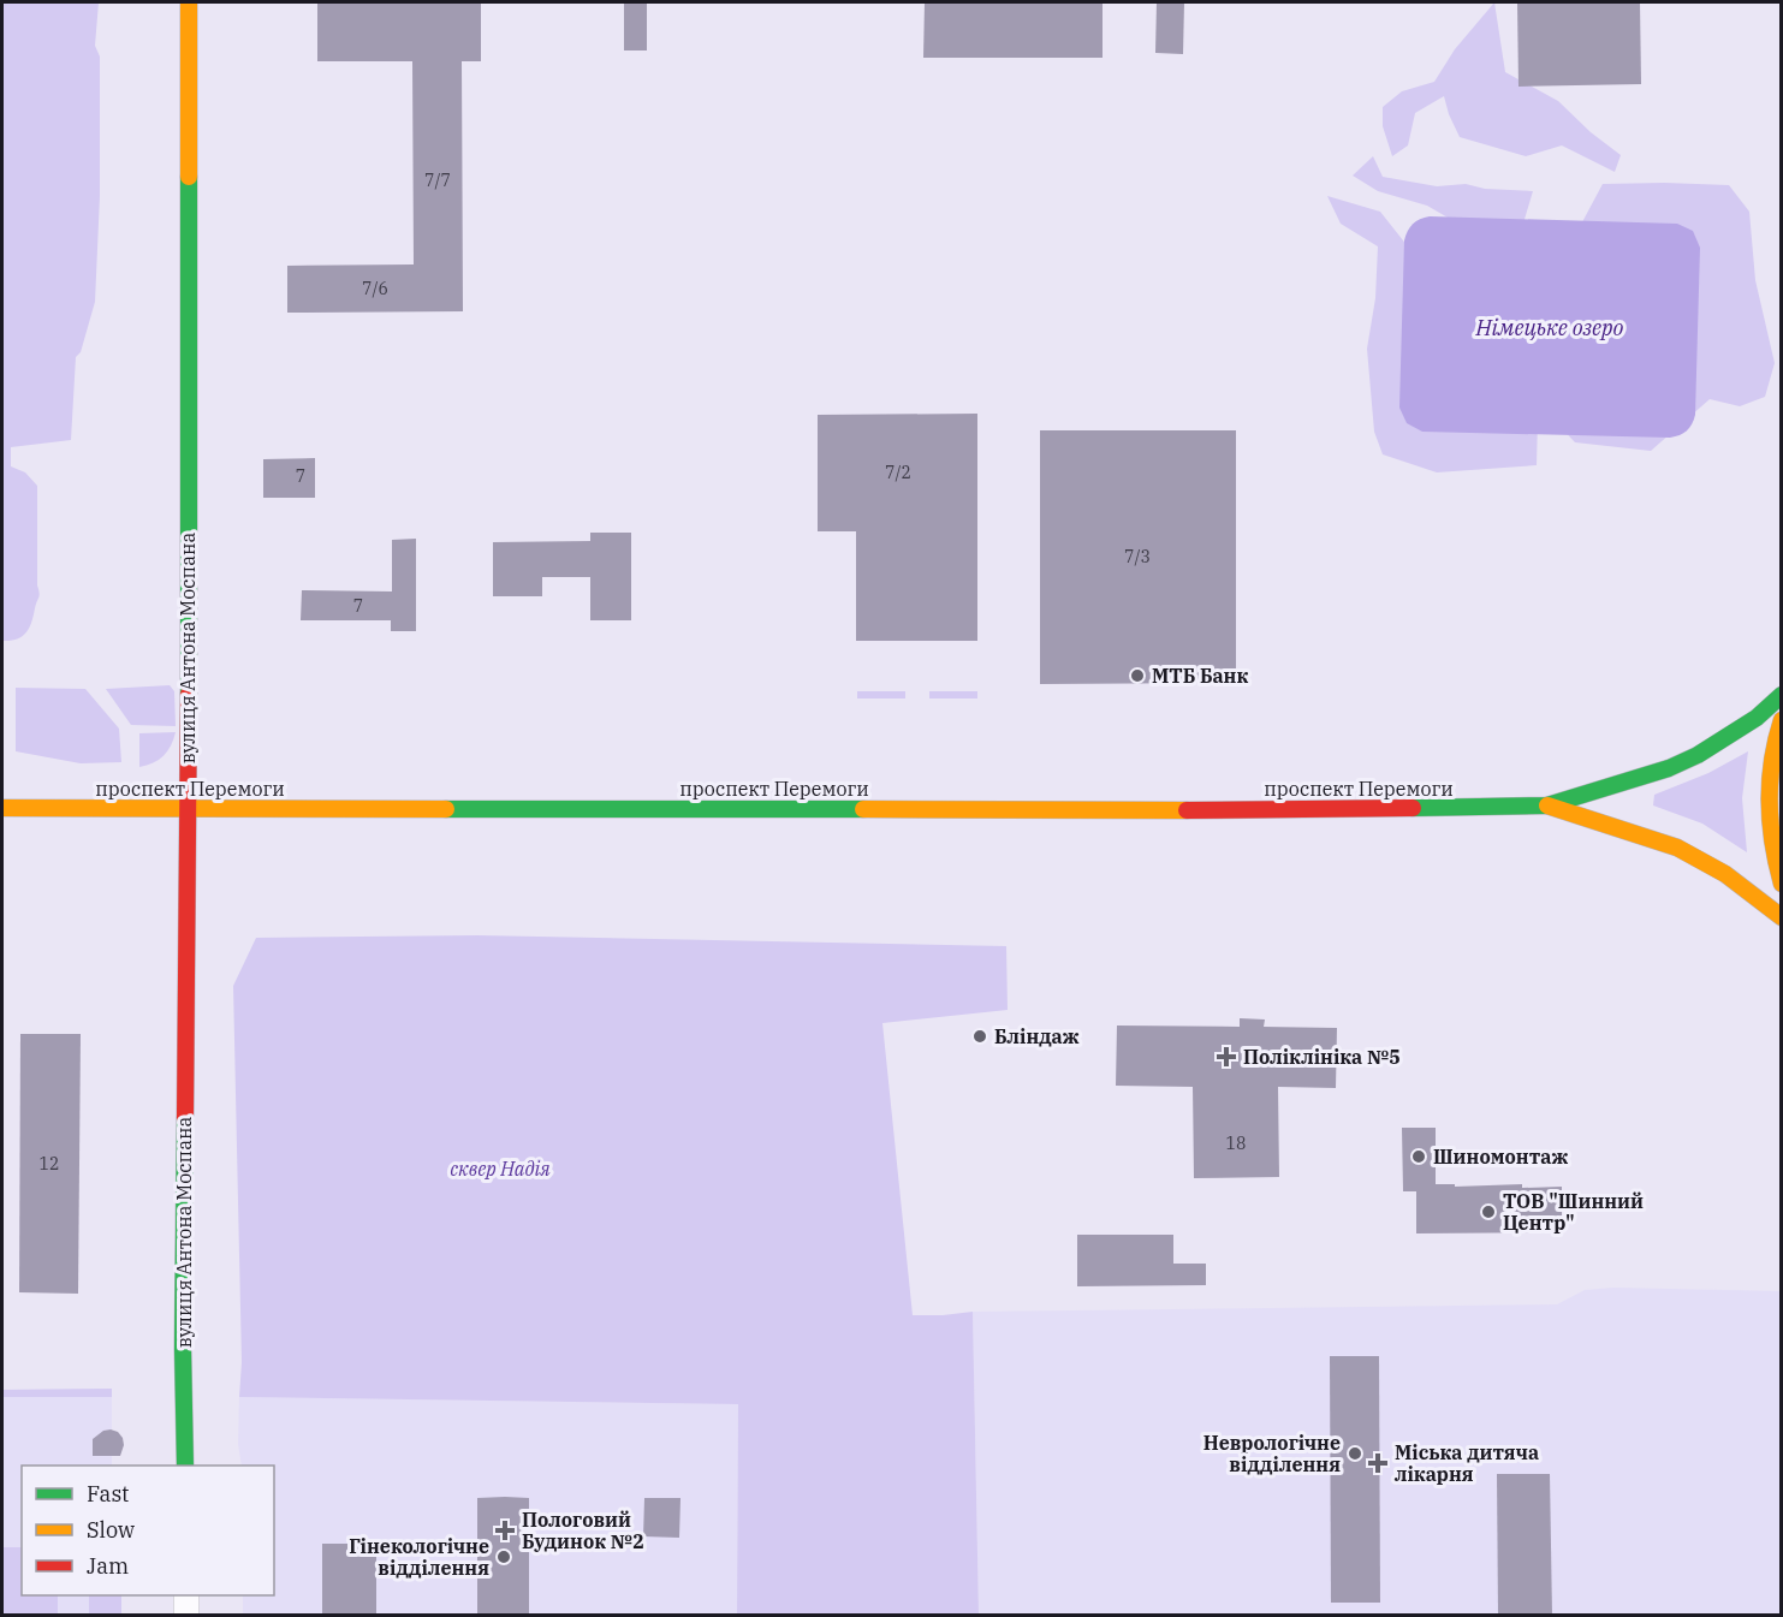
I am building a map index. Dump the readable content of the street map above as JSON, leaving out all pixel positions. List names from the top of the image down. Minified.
{"streets":{"main road":["вулиця Антона Моспана","проспект Перемоги"]},"crossings":[["вулиця Антона Моспана","проспект Перемоги"]],"water":["Німецьке озеро"],"parks":["сквер Надія"],"places":{"other":["МТБ Банк","Бліндаж","Шиномонтаж","ТОВ \"Шинний Центр\"","Неврологічне відділення","Гінекологічне відділення"],"health":["Поліклініка №5","Міська дитяча лікарня","Пологовий Будинок №2"]},"house_numbers":["7/7","7/6","7/2","7","7/3","7","18","12"],"legend":["Fast","Slow","Jam"]}
